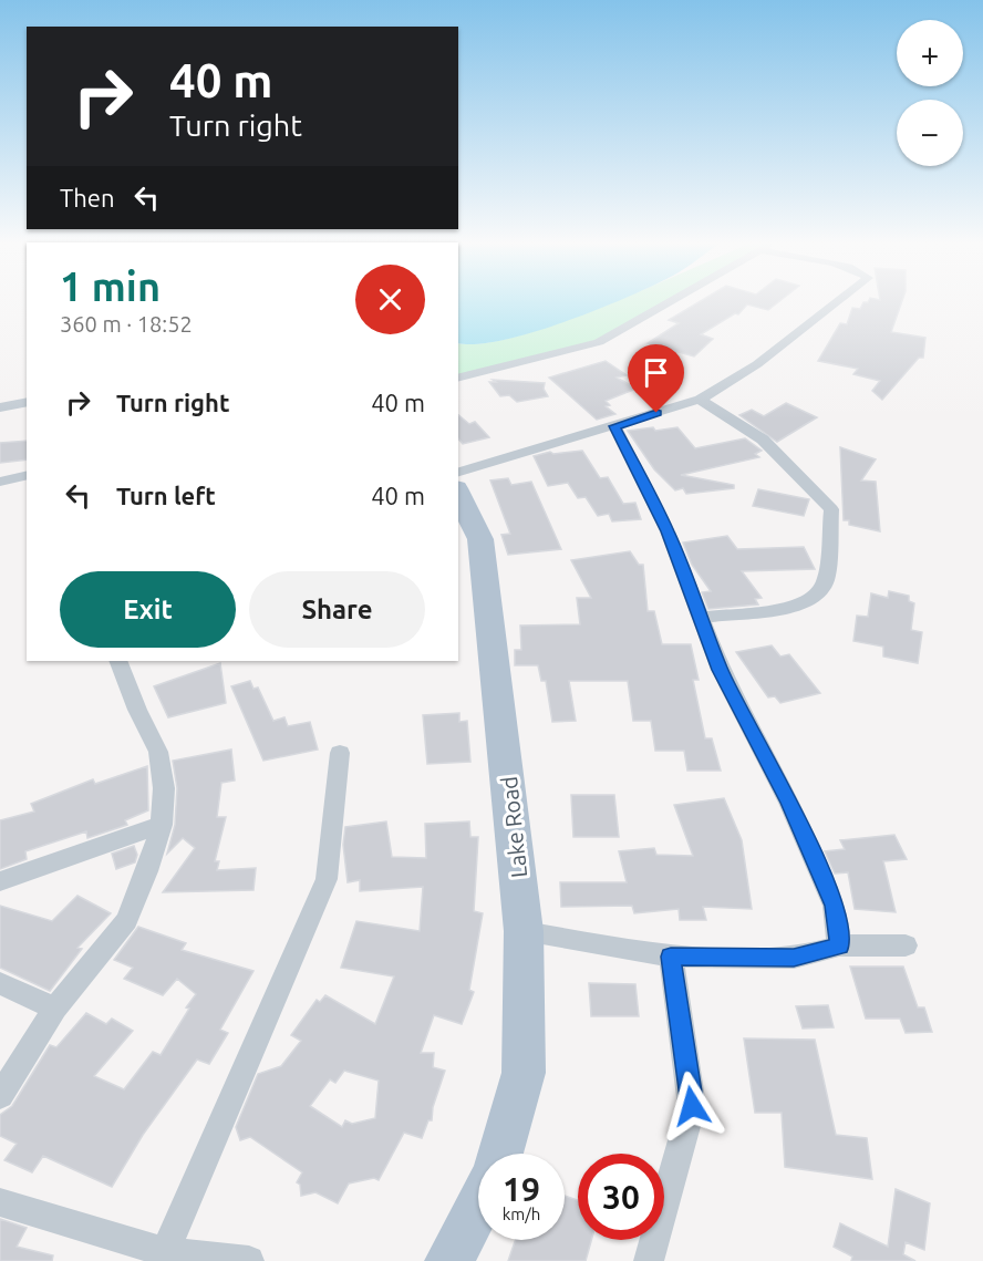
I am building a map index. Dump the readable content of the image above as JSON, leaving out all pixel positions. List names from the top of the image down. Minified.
{"streets":{"main road":["Lake Road"]},"page":{"map_buttons":["+","−"],"turn":["40 m","Turn right"],"then":"Then","heading":["1 min","360 m · 18:52"],"list":[{"name":"Turn right","value":"40 m"},{"name":"Turn left","value":"40 m"}],"buttons":["Exit","Share"],"speed":"19 km/h","limit":"30"}}
